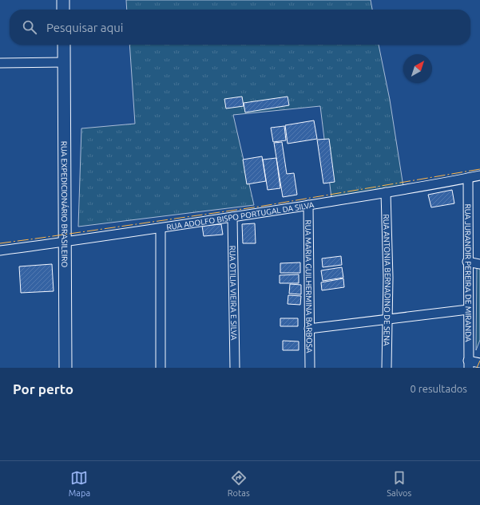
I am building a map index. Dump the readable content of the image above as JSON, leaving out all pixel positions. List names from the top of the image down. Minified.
{"streets":{"street":["RUA EXPEDICIONÁRIO BRASILEIRO","RUA ADOLFO BISPO PORTUGAL DA SILVA","RUA JURANDIR PEREIRA DE MIRANDA","RUA ANTONIA BERNADINO DE SENA","RUA MARIA GUILHERMINA BARBOSA","RUA OTILIA VIEIRA E SILVA"]},"crossings":[["RUA EXPEDICIONÁRIO BRASILEIRO","RUA ADOLFO BISPO PORTUGAL DA SILVA"],["RUA ADOLFO BISPO PORTUGAL DA SILVA","RUA JURANDIR PEREIRA DE MIRANDA"],["RUA ADOLFO BISPO PORTUGAL DA SILVA","RUA ANTONIA BERNADINO DE SENA"],["RUA ADOLFO BISPO PORTUGAL DA SILVA","RUA MARIA GUILHERMINA BARBOSA"],["RUA ADOLFO BISPO PORTUGAL DA SILVA","RUA OTILIA VIEIRA E SILVA"]],"north":"top right","page":{"search":"Pesquisar aqui","heading":["Por perto","0 resultados"],"nav":["Mapa","Rotas","Salvos"]}}
